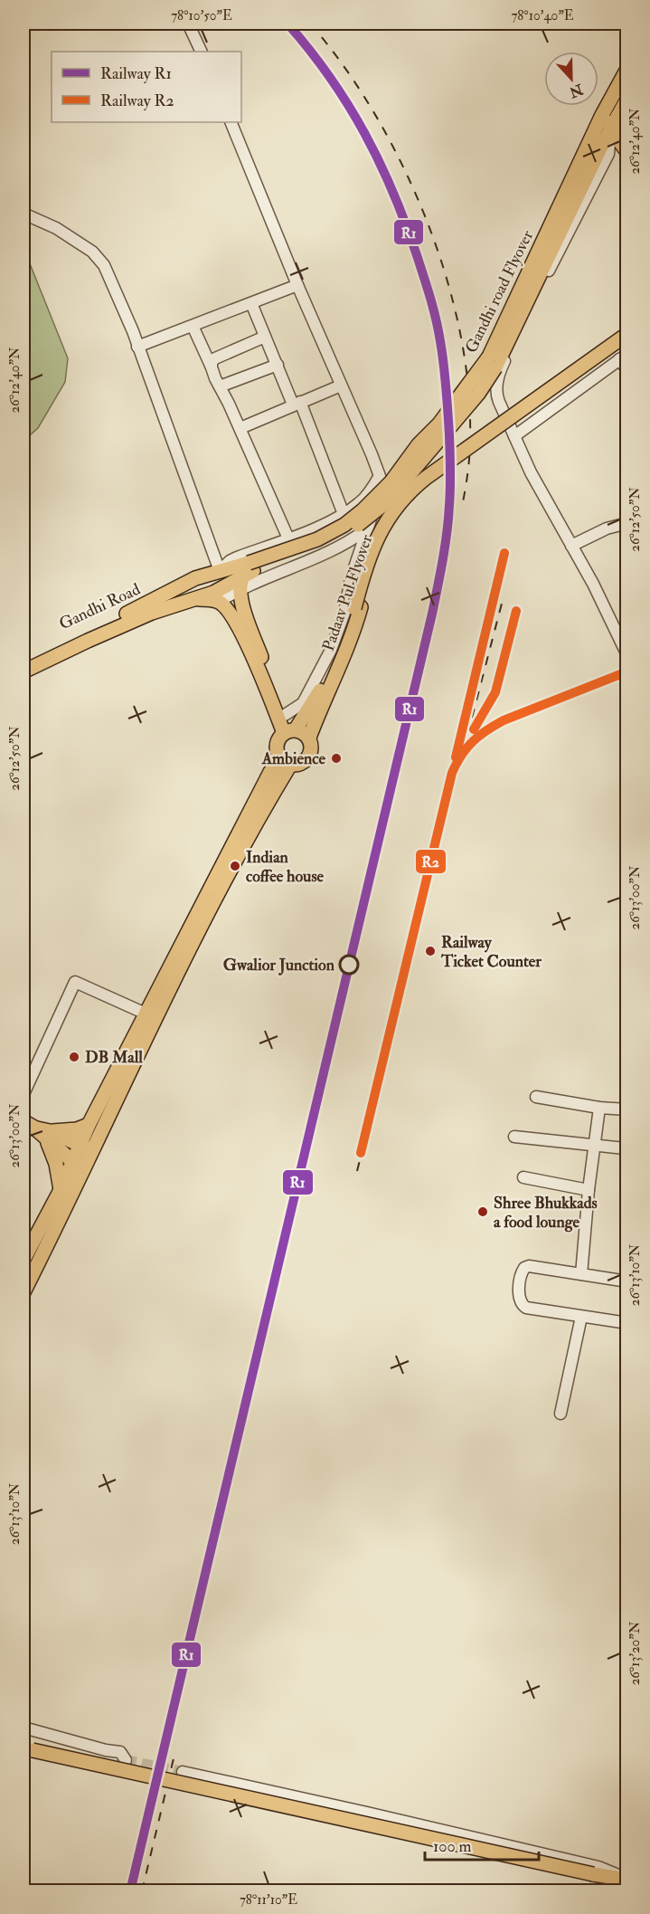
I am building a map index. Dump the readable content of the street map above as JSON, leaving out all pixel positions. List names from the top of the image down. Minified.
{"streets":{"main road":["Gandhi road Flyover","Padaav Pul Flyover","Gandhi Road"]},"crossings":[["Gandhi road Flyover","Gandhi Road"]],"places":["Ambience","Indian coffee house","Railway Ticket Counter","Gwalior Junction","DB Mall","Shree Bhukkads a food lounge"],"lines":["rail line R1","rail line R2"],"legend":["Railway R1","Railway R2"],"scale_bar":"100 m","north":"bottom","coordinates":["78°10'50\"E","78°10'40\"E","26°12'40\"N","26°12'50\"N","26°13'00\"N","26°13'10\"N","26°13'20\"N","78°11'10\"E"]}
